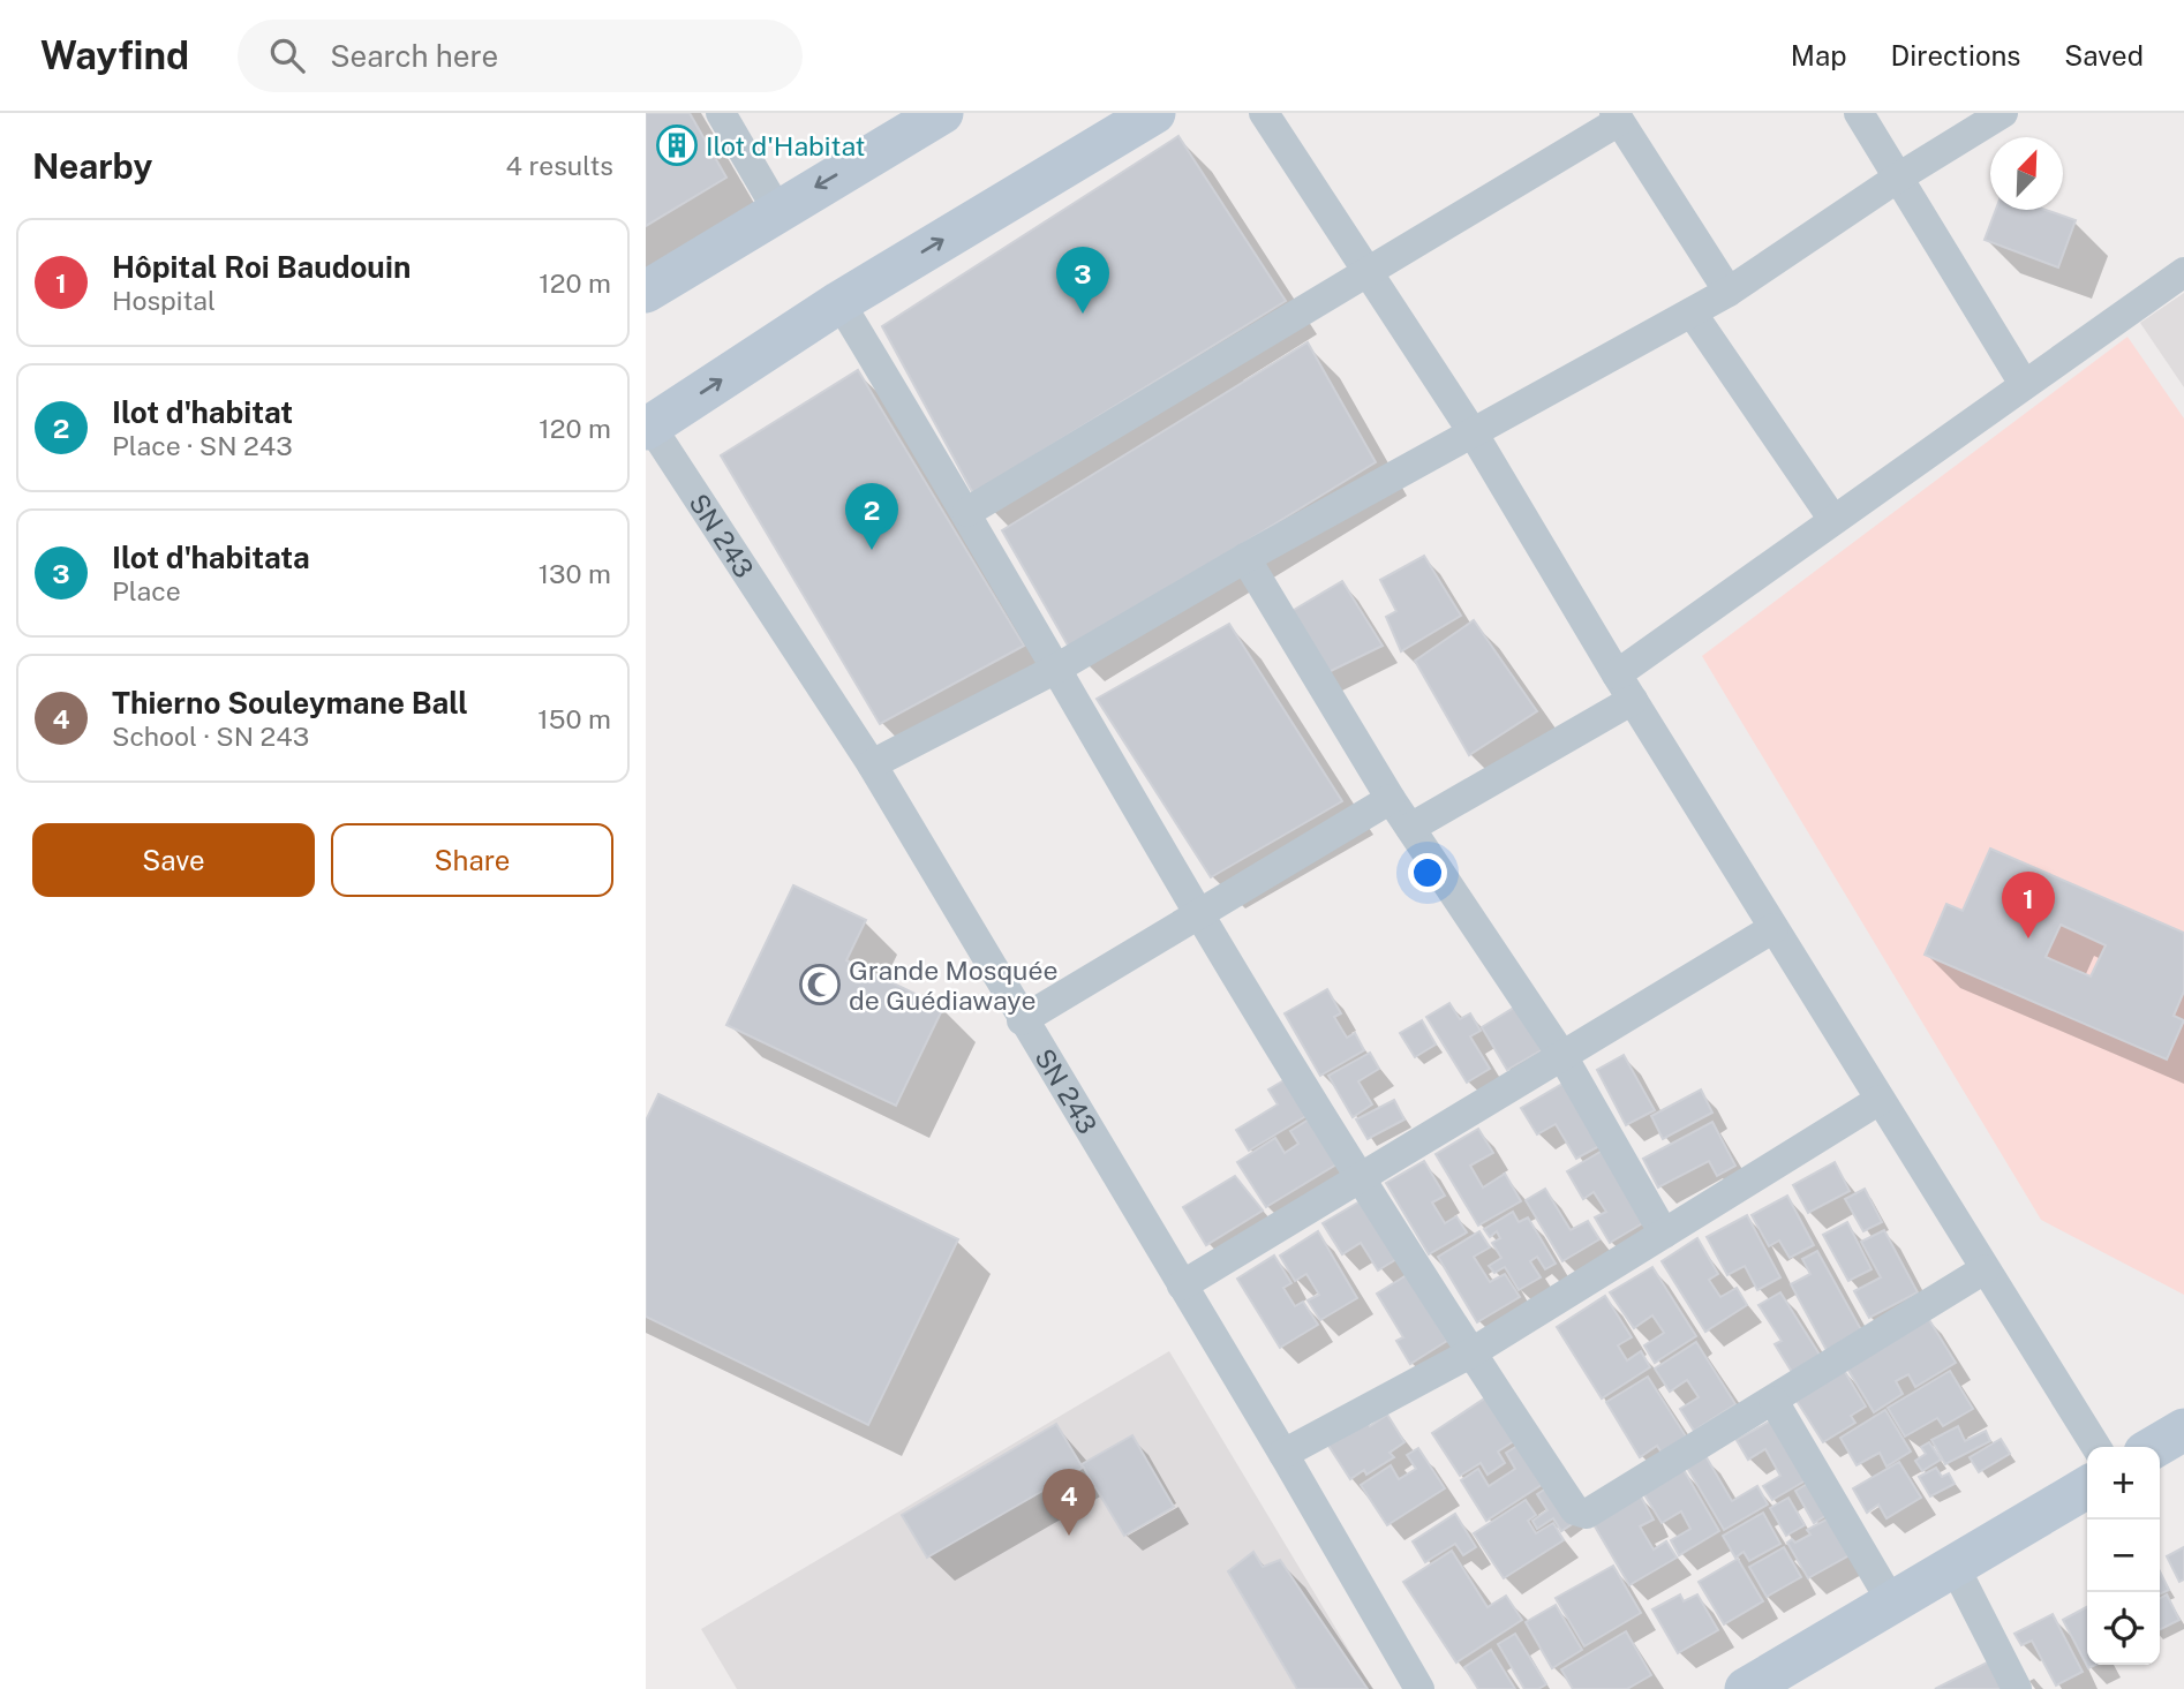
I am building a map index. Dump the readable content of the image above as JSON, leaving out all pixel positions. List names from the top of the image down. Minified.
{"streets":{"street":["SN 243"]},"places":{"building":["Ilot d'Habitat"],"mosque":["Grande Mosquée de Guédiawaye"]},"north":"top right","page":{"header":"Wayfind","search":"Search here","nav":["Map","Directions","Saved"],"heading":["Nearby","4 results"],"list":[{"mark":"1","name":"Hôpital Roi Baudouin","note":"Hospital","value":"120 m"},{"mark":"2","name":"Ilot d'habitat","note":"Place · SN 243","value":"120 m"},{"mark":"3","name":"Ilot d'habitata","note":"Place","value":"130 m"},{"mark":"4","name":"Thierno Souleymane Ball","note":"School · SN 243","value":"150 m"}],"pins":["3","2","1","4"],"buttons":["Save","Share"],"map_buttons":["+","−"]}}
